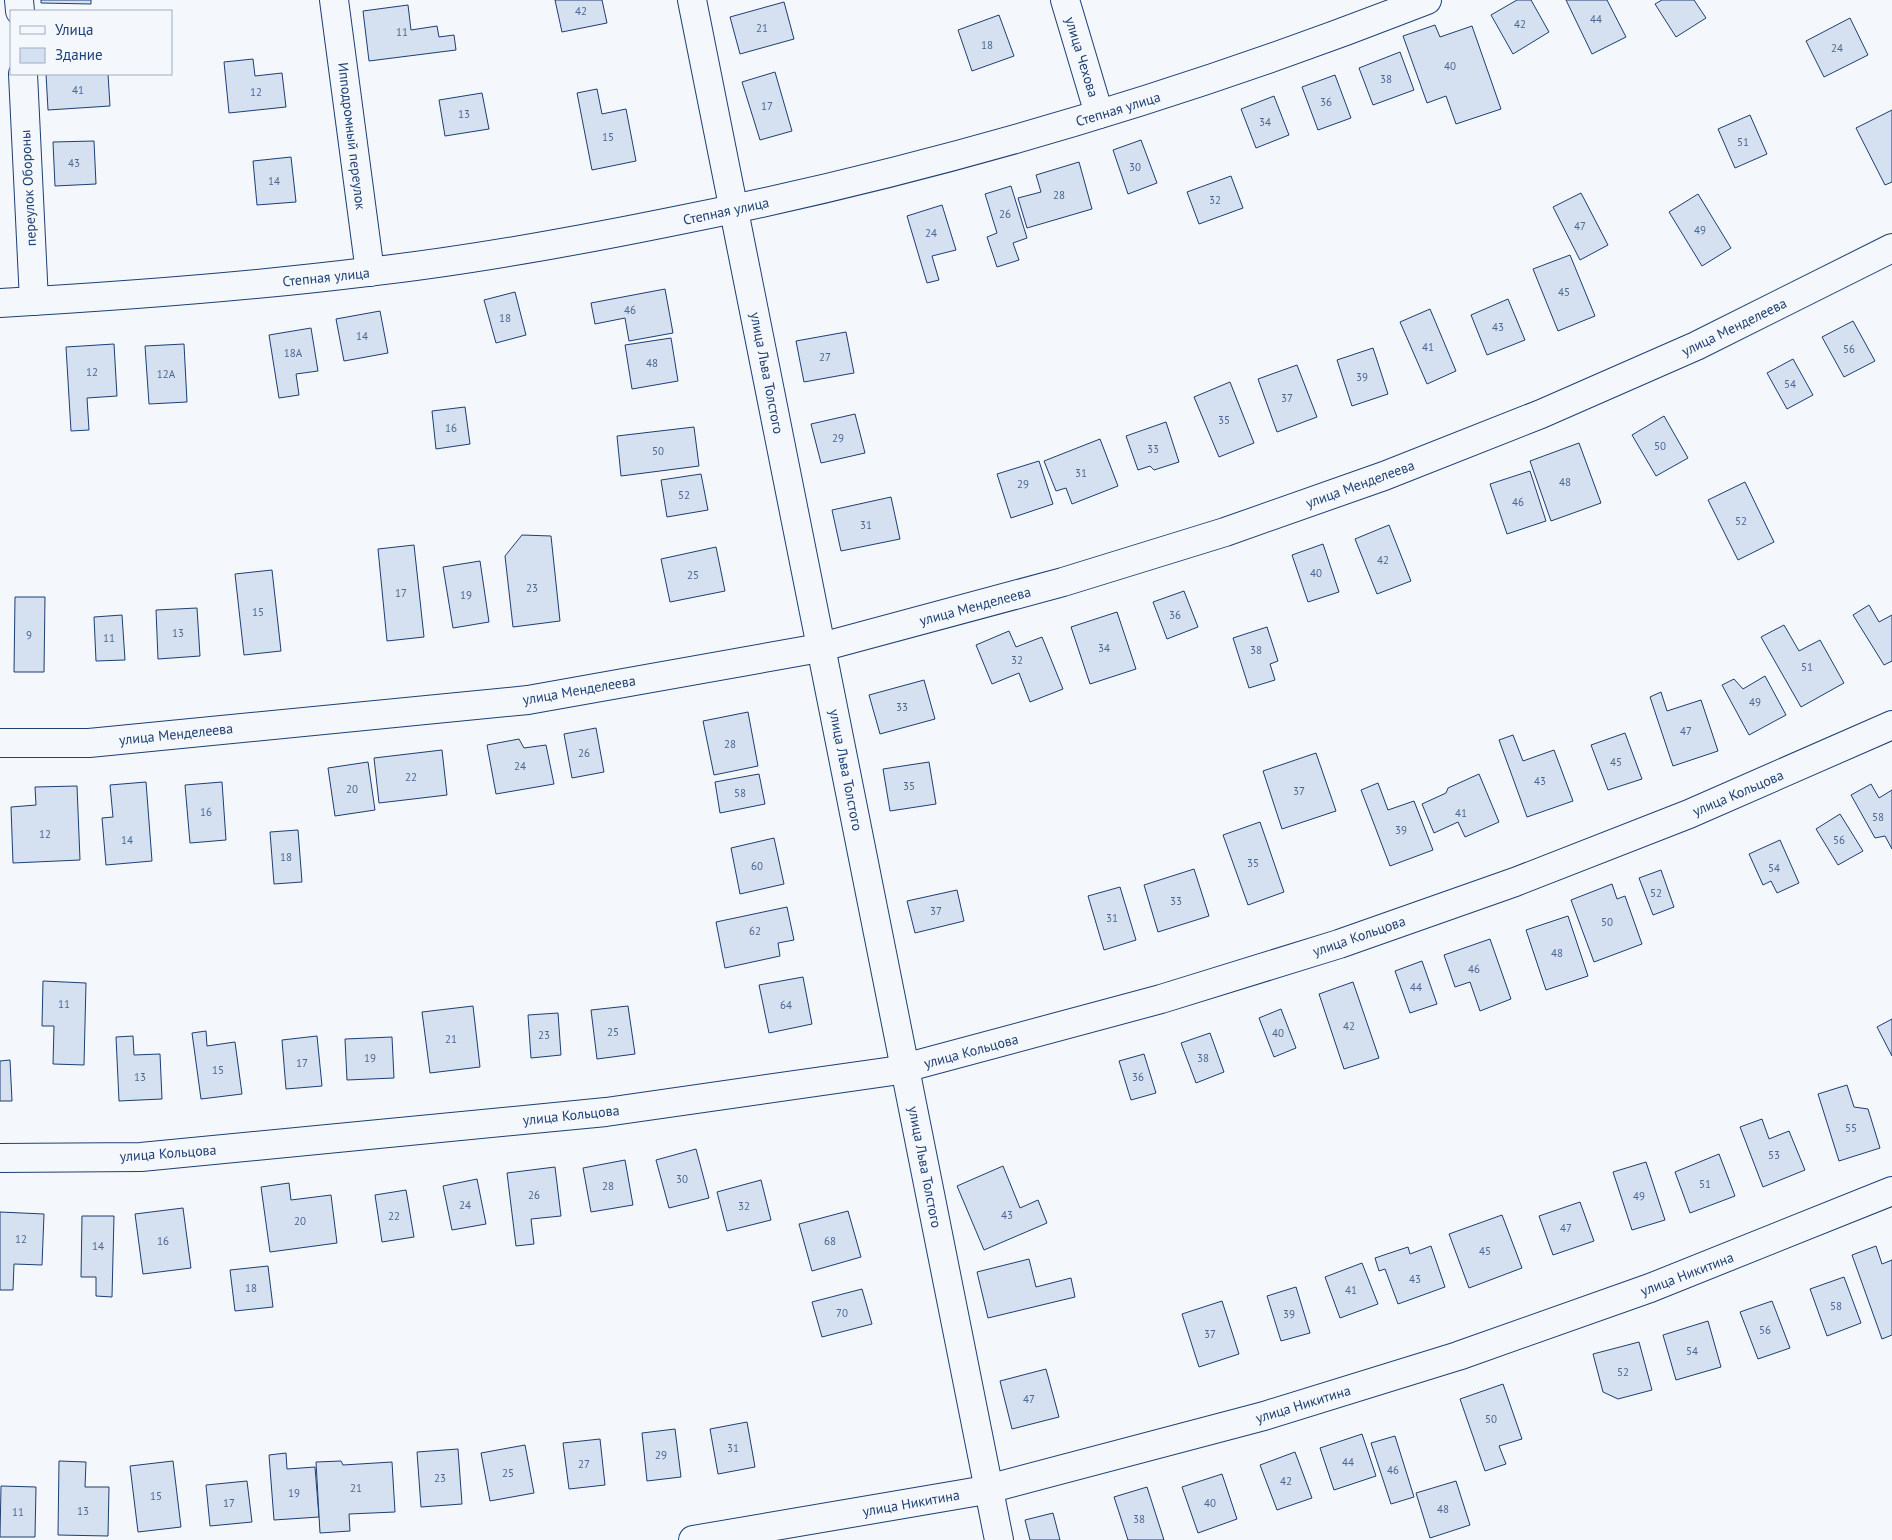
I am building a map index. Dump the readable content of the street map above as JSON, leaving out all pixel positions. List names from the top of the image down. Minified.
{"streets":{"street":["улица Чехова","Степная улица","Ипподромный переулок","переулок Обороны","улица Менделеева","улица Льва Толстого","улица Кольцова","улица Никитина"]},"crossings":[["улица Чехова","Степная улица"],["Степная улица","Ипподромный переулок"],["Степная улица","переулок Обороны"],["Степная улица","улица Льва Толстого"],["улица Менделеева","улица Льва Толстого"],["улица Льва Толстого","улица Кольцова"],["улица Льва Толстого","улица Никитина"]],"house_numbers":["42","44","42","21","11","18","24","40","38","41","12","36","17","13","34","15","51","43","30","14","28","32","26","47","49","24","45","46","18","43","14","41","56","18А","27","48","12","12А","39","54","37","35","16","29","50","33","50","31","48","29","52","46","52","31","42","40","25","23","17","19","15","36","13","9","11","34","38","32","51","49","33","47","28","26","45","24","22","43","35","20","37","58","16","41","58","39","12","14","56","18","35","60","54","52","33","37","31","50","62","48","46","44","11","64","42","25","40","23","21","19","38","17","15","13","36","55","53","30","51","28","26","49","24","32","43","22","20","47","12","16","68","14","45","43","18","41","58","70","39","56","37","54","52","47","50","31","29","44","27","46","25","23","42","21","19","15","17","40","48","13","11","38"],"legend":["Улица","Здание"]}
